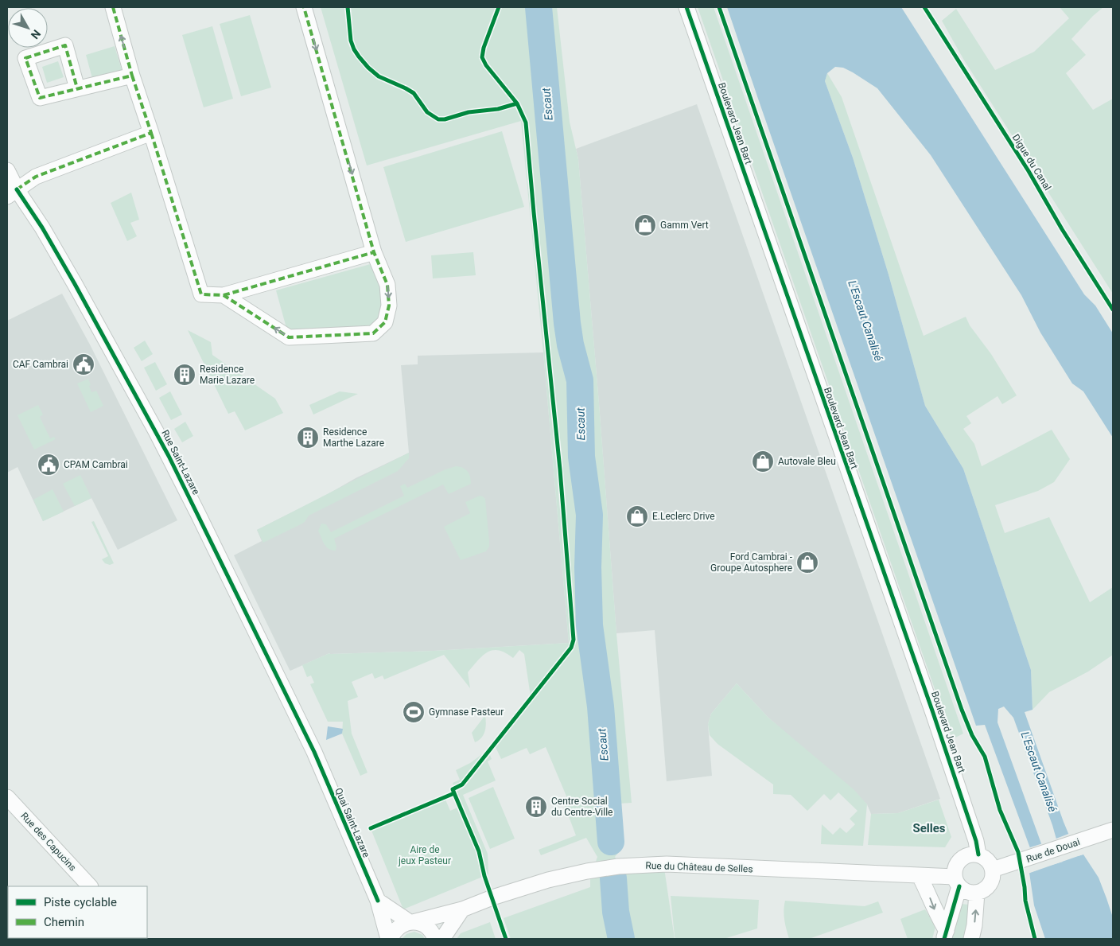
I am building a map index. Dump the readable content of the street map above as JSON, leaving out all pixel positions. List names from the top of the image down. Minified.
{"streets":{"street":["Boulevard Jean Bart","Rue Saint-Lazare","Quai Saint-Lazare","Rue des Capucins","Rue de Douai","Rue du Château de Selles"],"cycle path":["Digue du Canal"]},"crossings":[["Boulevard Jean Bart","Rue de Douai"],["Boulevard Jean Bart","Rue du Château de Selles"],["Rue Saint-Lazare","Quai Saint-Lazare"],["Quai Saint-Lazare","Rue du Château de Selles"],["Rue de Douai","Rue du Château de Selles"]],"districts":["Selles"],"water":["Escaut","L'Escaut Canalisé"],"parks":["Aire de jeux Pasteur"],"places":{"shop":["Gamm Vert","Autovale Bleu","E.Leclerc Drive","Ford Cambrai - Groupe Autosphere"],"public building":["CAF Cambrai","CPAM Cambrai"],"building":["Residence Marie Lazare","Residence Marthe Lazare","Centre Social du Centre-Ville"],"sports":["Gymnase Pasteur"]},"legend":["Piste cyclable","Chemin"],"north":"bottom right"}
